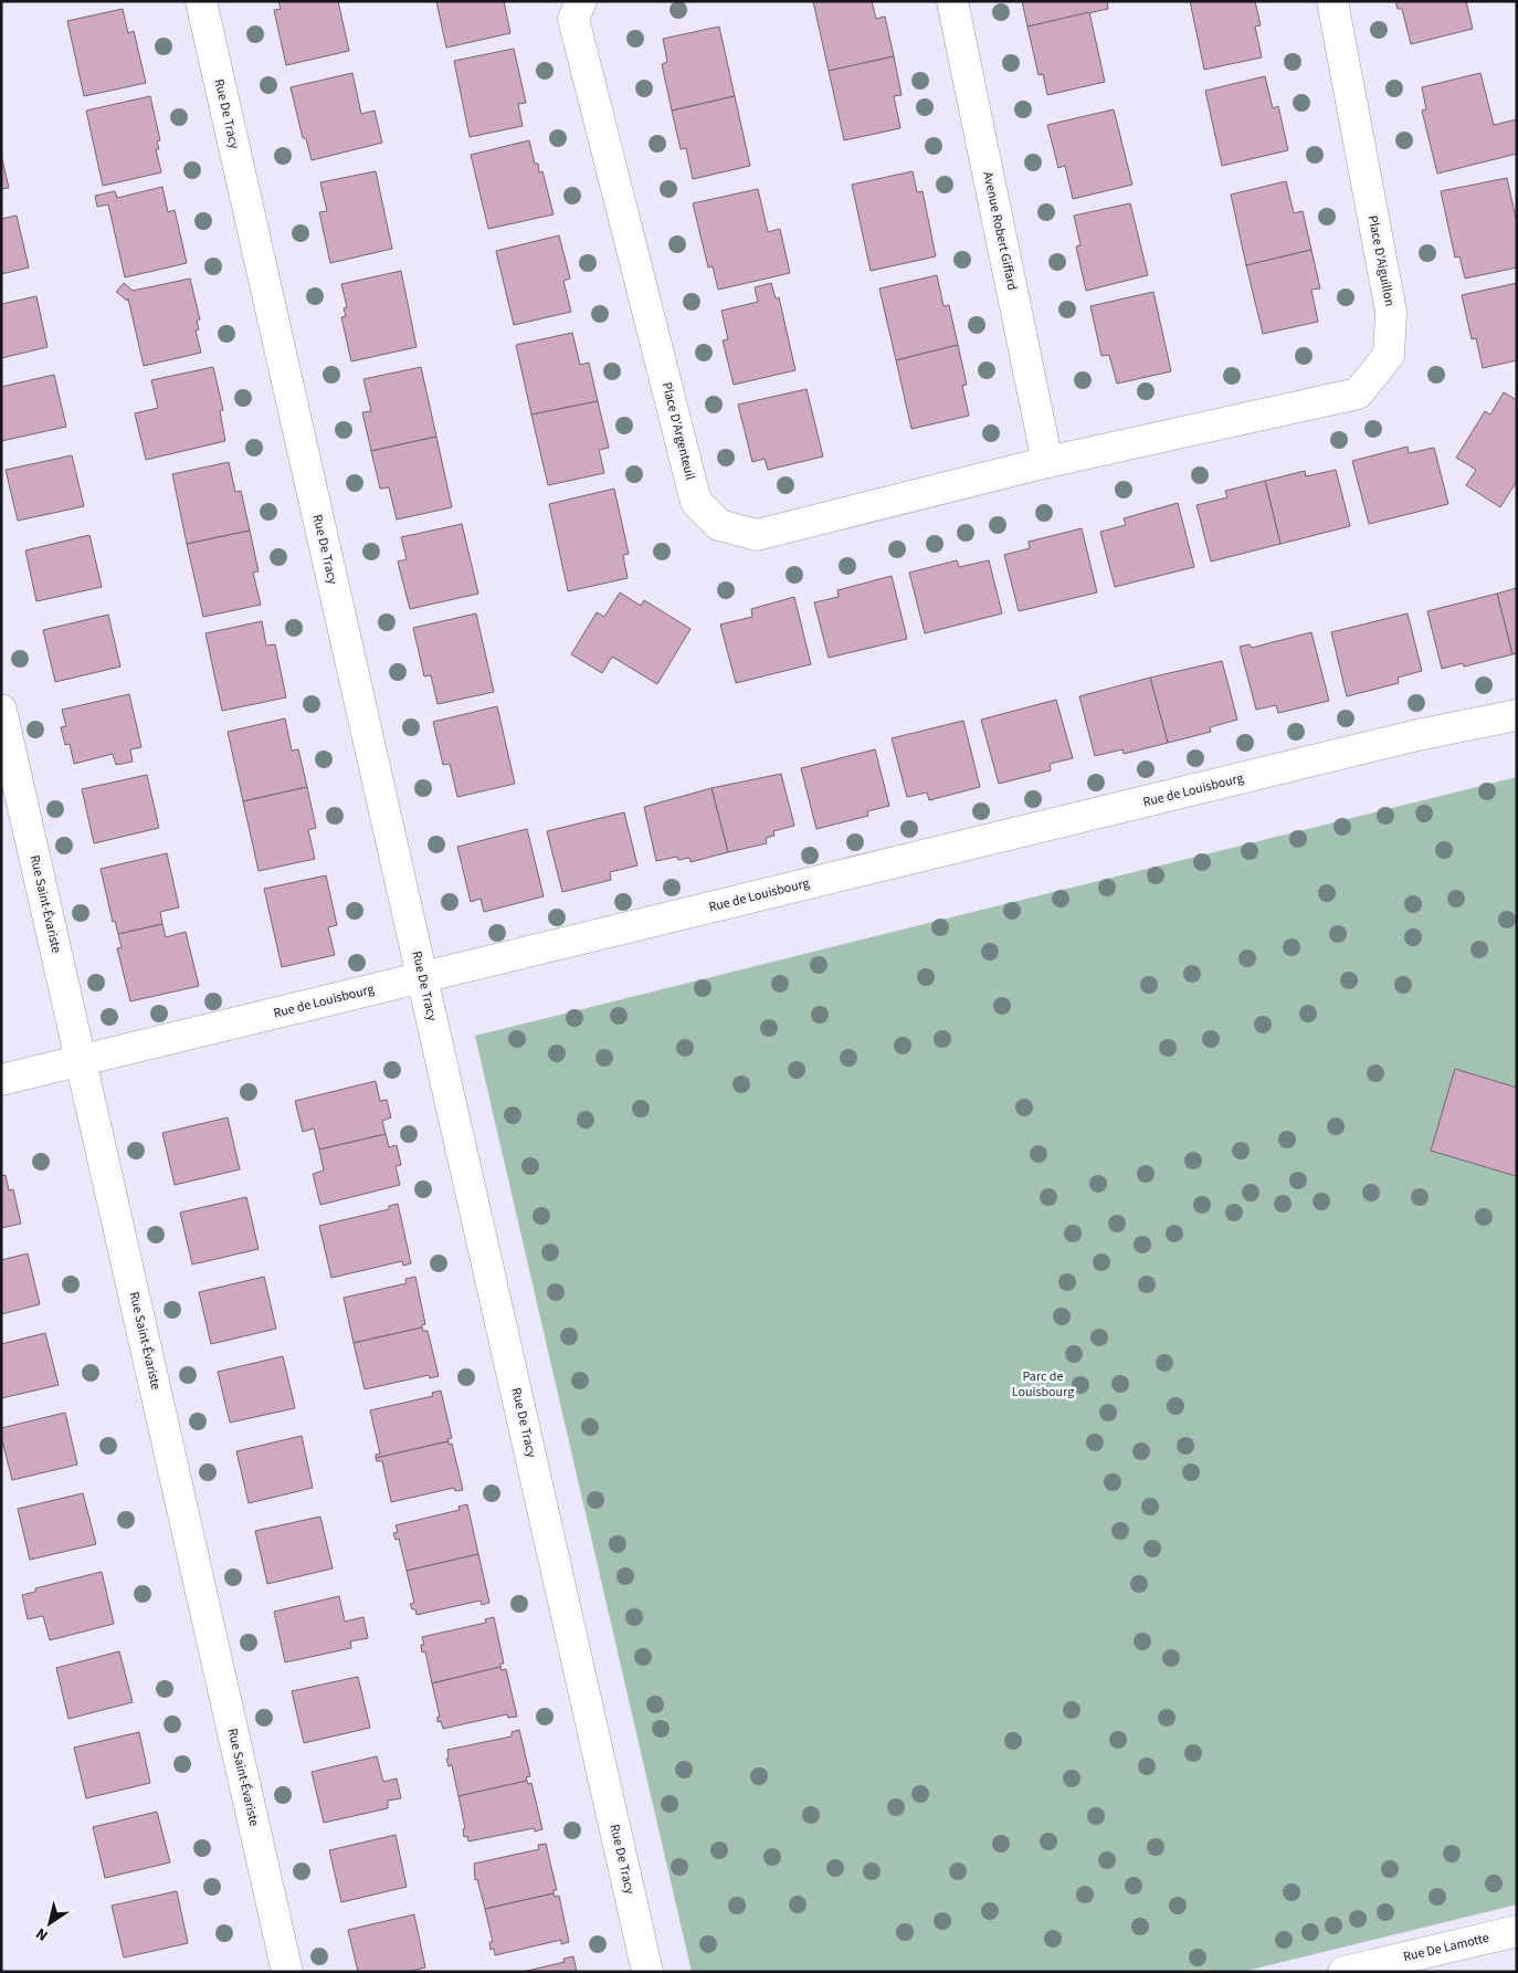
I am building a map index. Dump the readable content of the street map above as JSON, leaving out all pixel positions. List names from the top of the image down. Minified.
{"streets":{"street":["Rue De Tracy","Avenue Robert Giffard","Place D'Aiguillon","Place D'Argenteuil","Rue de Louisbourg","Rue Saint-Évariste","Rue De Lamotte"]},"crossings":[["Rue De Tracy","Rue de Louisbourg"],["Avenue Robert Giffard","Place D'Aiguillon"],["Avenue Robert Giffard","Place D'Argenteuil"],["Place D'Aiguillon","Place D'Argenteuil"],["Rue de Louisbourg","Rue Saint-Évariste"]],"parks":["Parc de Louisbourg"],"north":"bottom left"}
